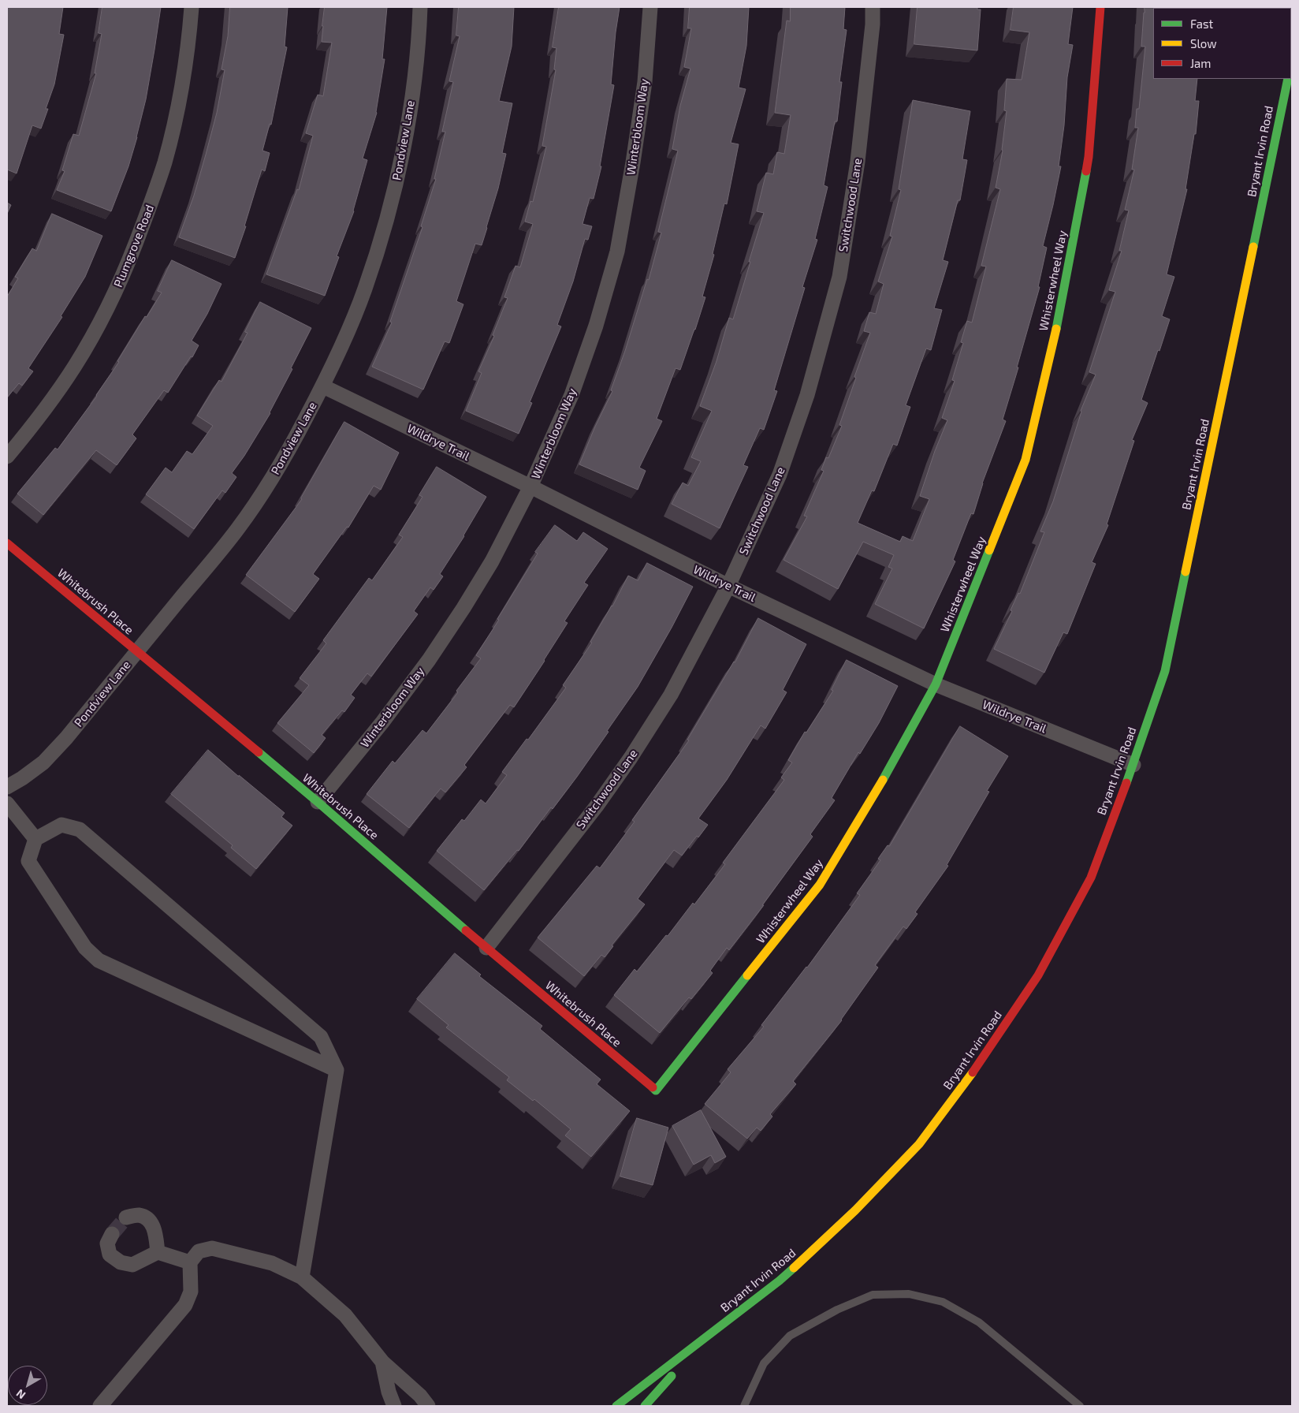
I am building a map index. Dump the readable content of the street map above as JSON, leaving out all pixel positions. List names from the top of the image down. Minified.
{"streets":{"street":["Winterbloom Way","Pondview Lane","Bryant Irvin Road","Switchwood Lane","Plumgrove Road","Whisterwheel Way","Wildrye Trail","Whitebrush Place"]},"crossings":[["Winterbloom Way","Wildrye Trail"],["Winterbloom Way","Whitebrush Place"],["Pondview Lane","Wildrye Trail"],["Pondview Lane","Whitebrush Place"],["Bryant Irvin Road","Wildrye Trail"],["Switchwood Lane","Wildrye Trail"],["Switchwood Lane","Whitebrush Place"],["Whisterwheel Way","Wildrye Trail"],["Whisterwheel Way","Whitebrush Place"]],"legend":["Fast","Slow","Jam"],"north":"bottom left"}
